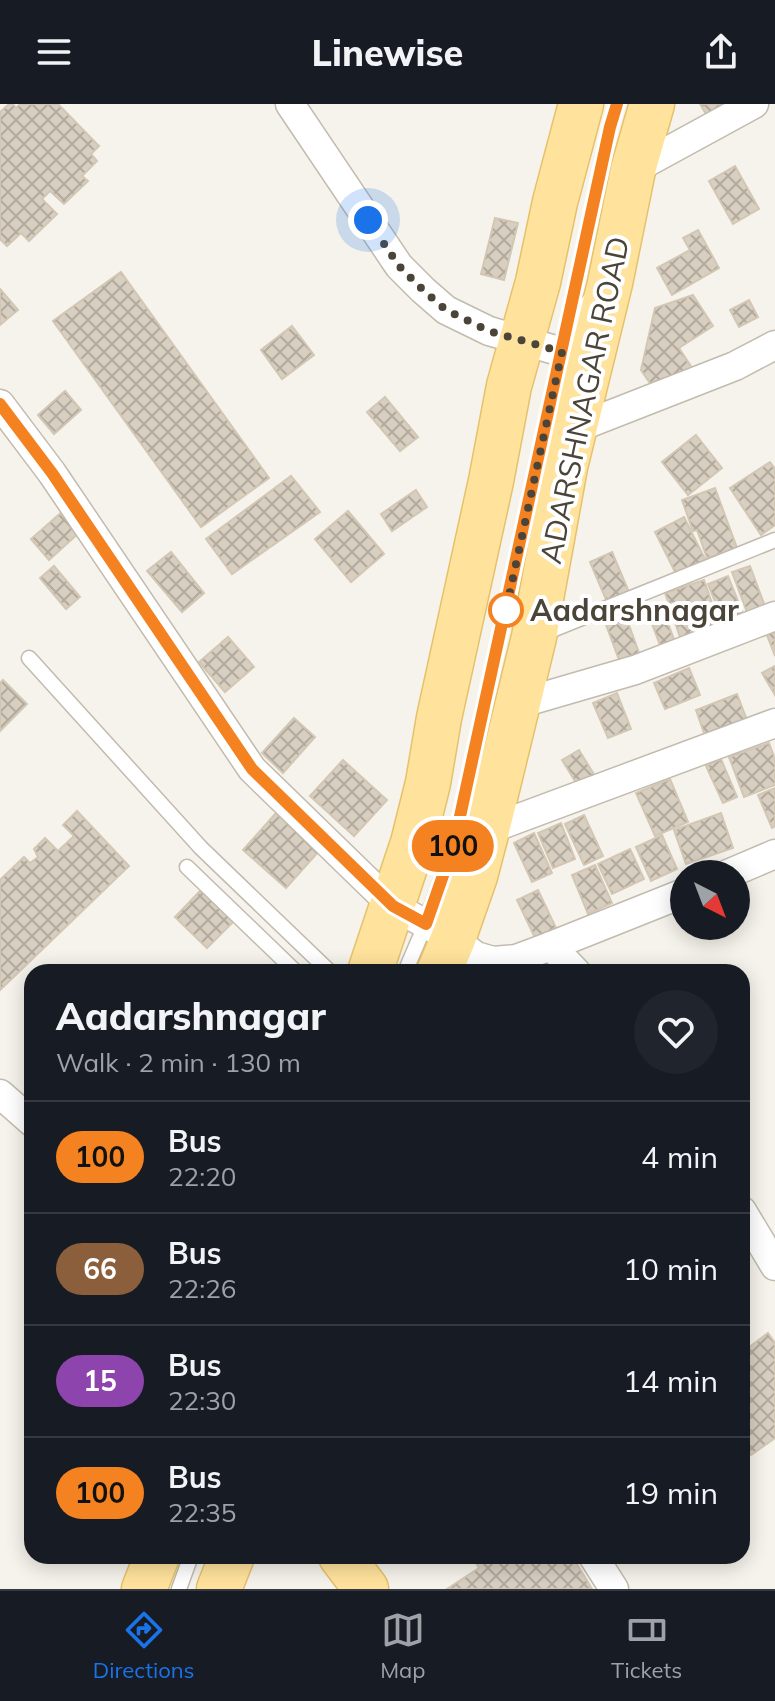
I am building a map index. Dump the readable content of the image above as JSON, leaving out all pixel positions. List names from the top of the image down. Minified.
{"streets":{"main road":["ADARSHNAGAR ROAD"]},"places":["Aadarshnagar"],"lines":["bus line 100"],"north":"bottom right","page":{"header":"Linewise","on_map":"100","heading":["Aadarshnagar","Walk · 2 min · 130 m"],"list":[{"mark":"100","name":"Bus","note":"22:20","value":"4 min"},{"mark":"66","name":"Bus","note":"22:26","value":"10 min"},{"mark":"15","name":"Bus","note":"22:30","value":"14 min"},{"mark":"100","name":"Bus","note":"22:35","value":"19 min"}],"tabs":["Directions","Map","Tickets"]}}
